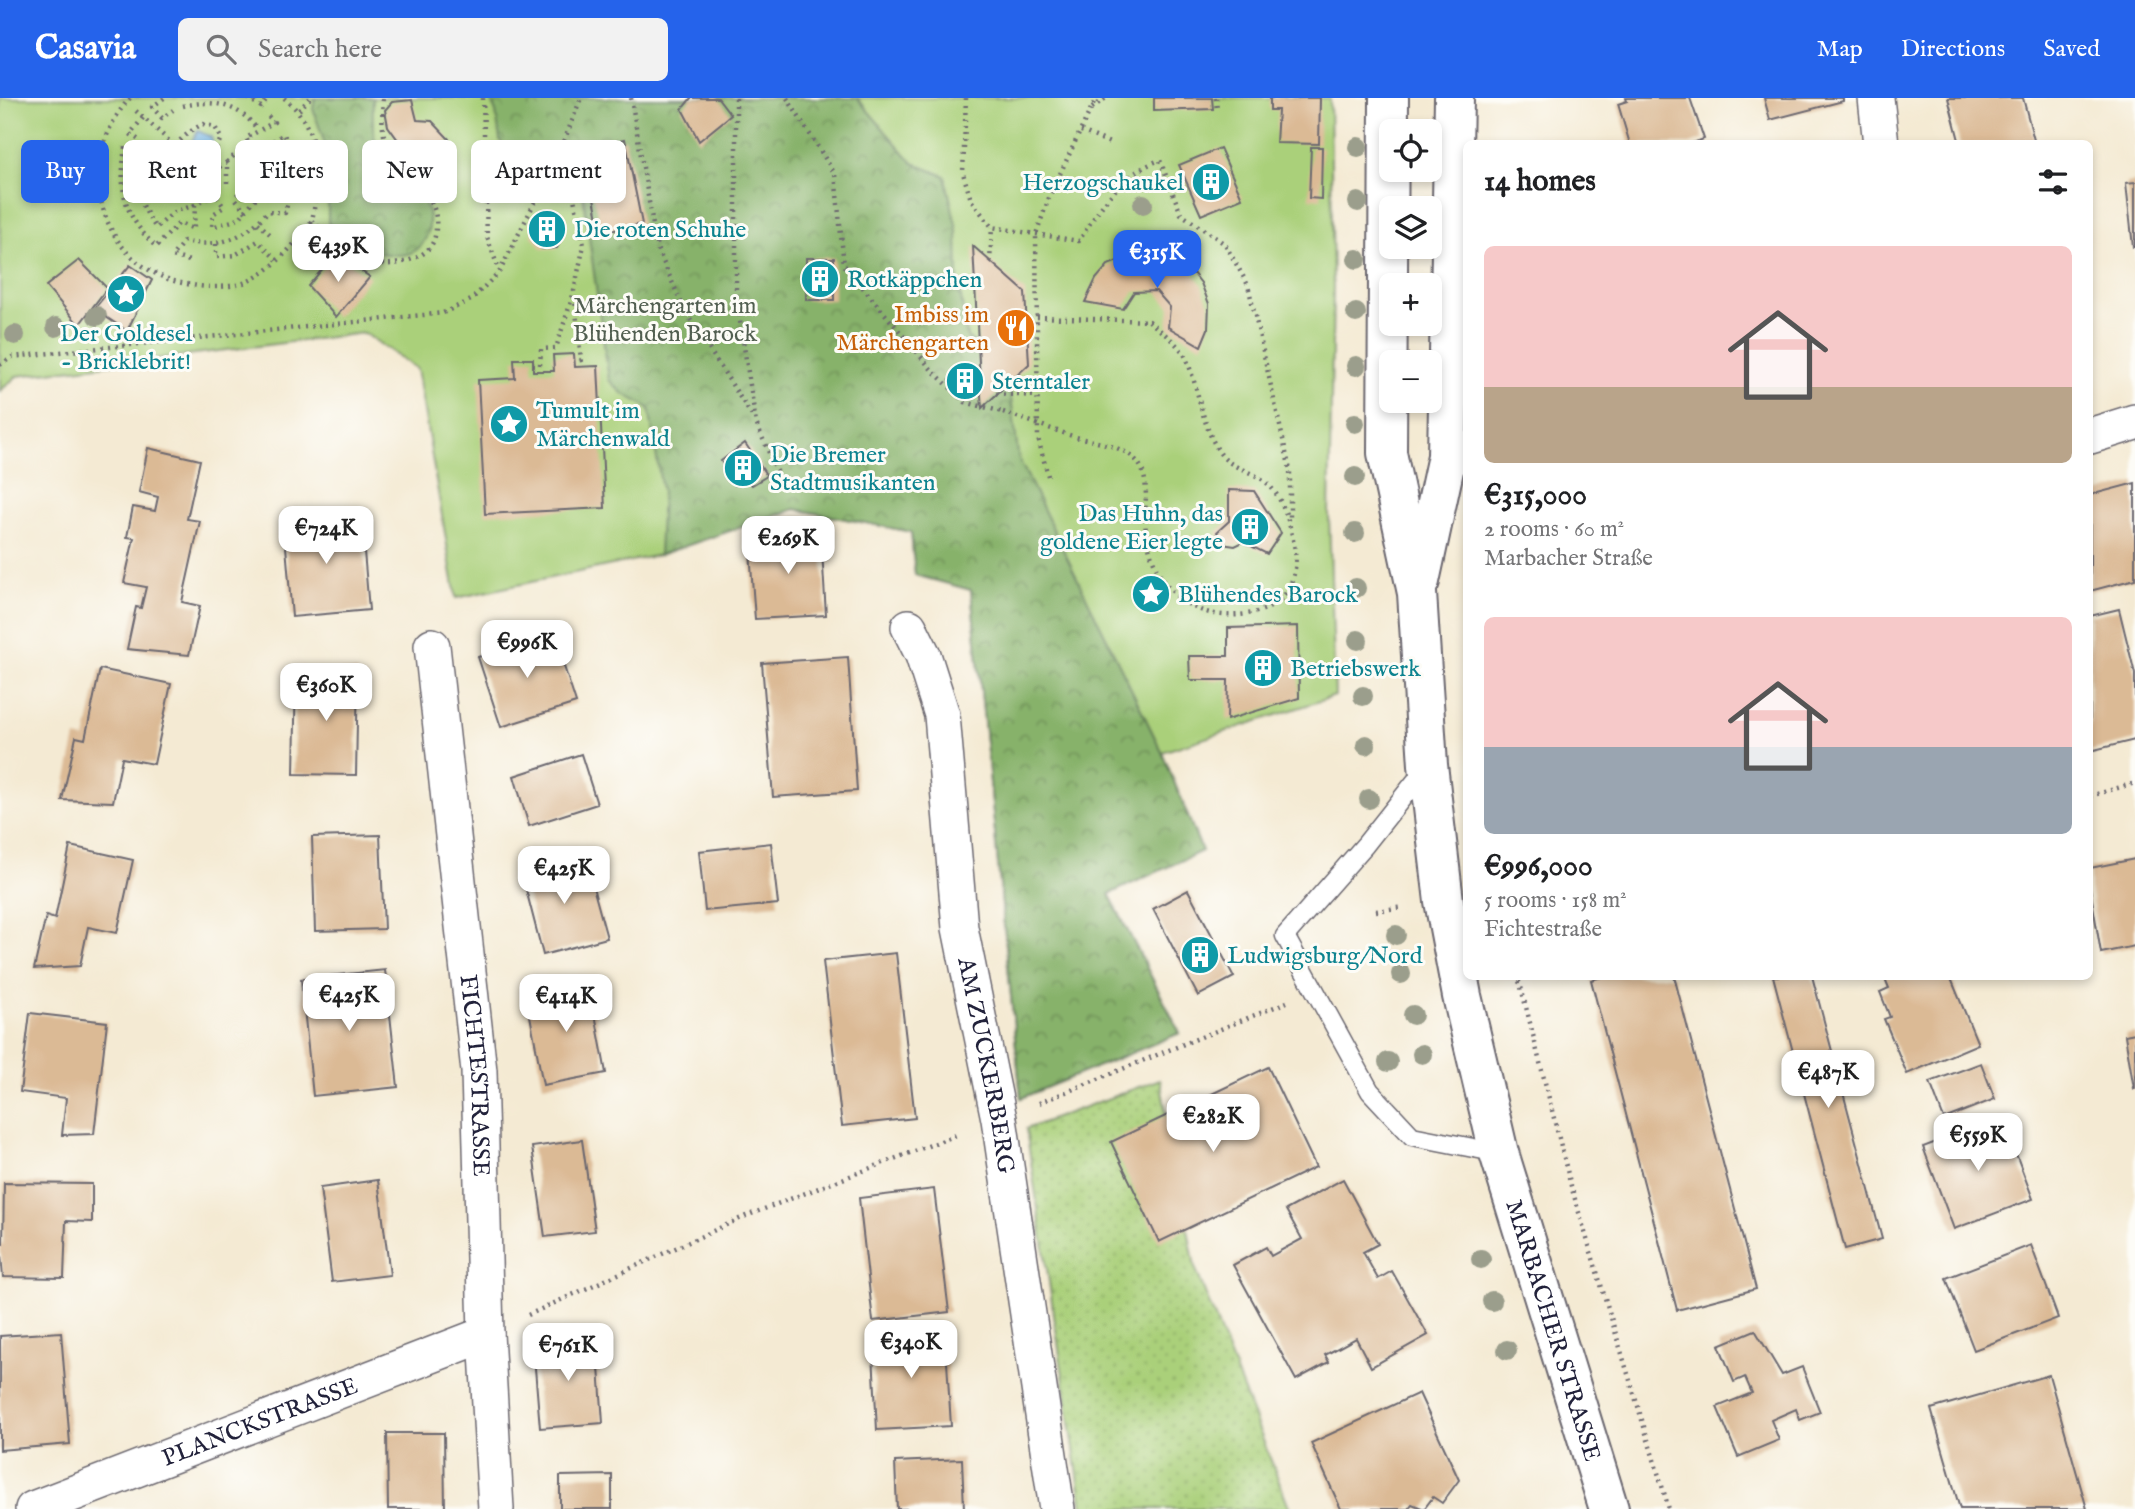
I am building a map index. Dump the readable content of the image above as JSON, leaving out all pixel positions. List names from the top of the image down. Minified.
{"streets":{"main road":["MARBACHER STRASSE"],"street":["AM ZUCKERBERG","FICHTESTRASSE","PLANCKSTRASSE"]},"crossings":[["FICHTESTRASSE","PLANCKSTRASSE"]],"parks":["Märchengarten im Blühenden Barock"],"places":{"building":["Herzogschaukel","Die roten Schuhe","Rotkäppchen","Sterntaler","Die Bremer Stadtmusikanten","Das Huhn, das goldene Eier legte","Betriebswerk","Ludwigsburg/Nord"],"place":["Der Goldesel - Bricklebrit!","Tumult im Märchenwald","Blühendes Barock"],"restaurant":["Imbiss im Märchengarten"]},"page":{"header":"Casavia","search":"Search here","nav":["Map","Directions","Saved"],"map_buttons":["+","−"],"chip":["Buy","Rent","Filters","New","Apartment"],"heading":"14 homes","price":["€439K","€315K","€724K","€269K","€996K","€360K","€425K","€425K","€414K","€487K","€282K","€559K","€340K","€761K"],"list":[{"name":"€315,000","note":"2 rooms · 60 m² · Marbacher Straße"},{"name":"€996,000","note":"5 rooms · 158 m² · Fichtestraße"}]}}
